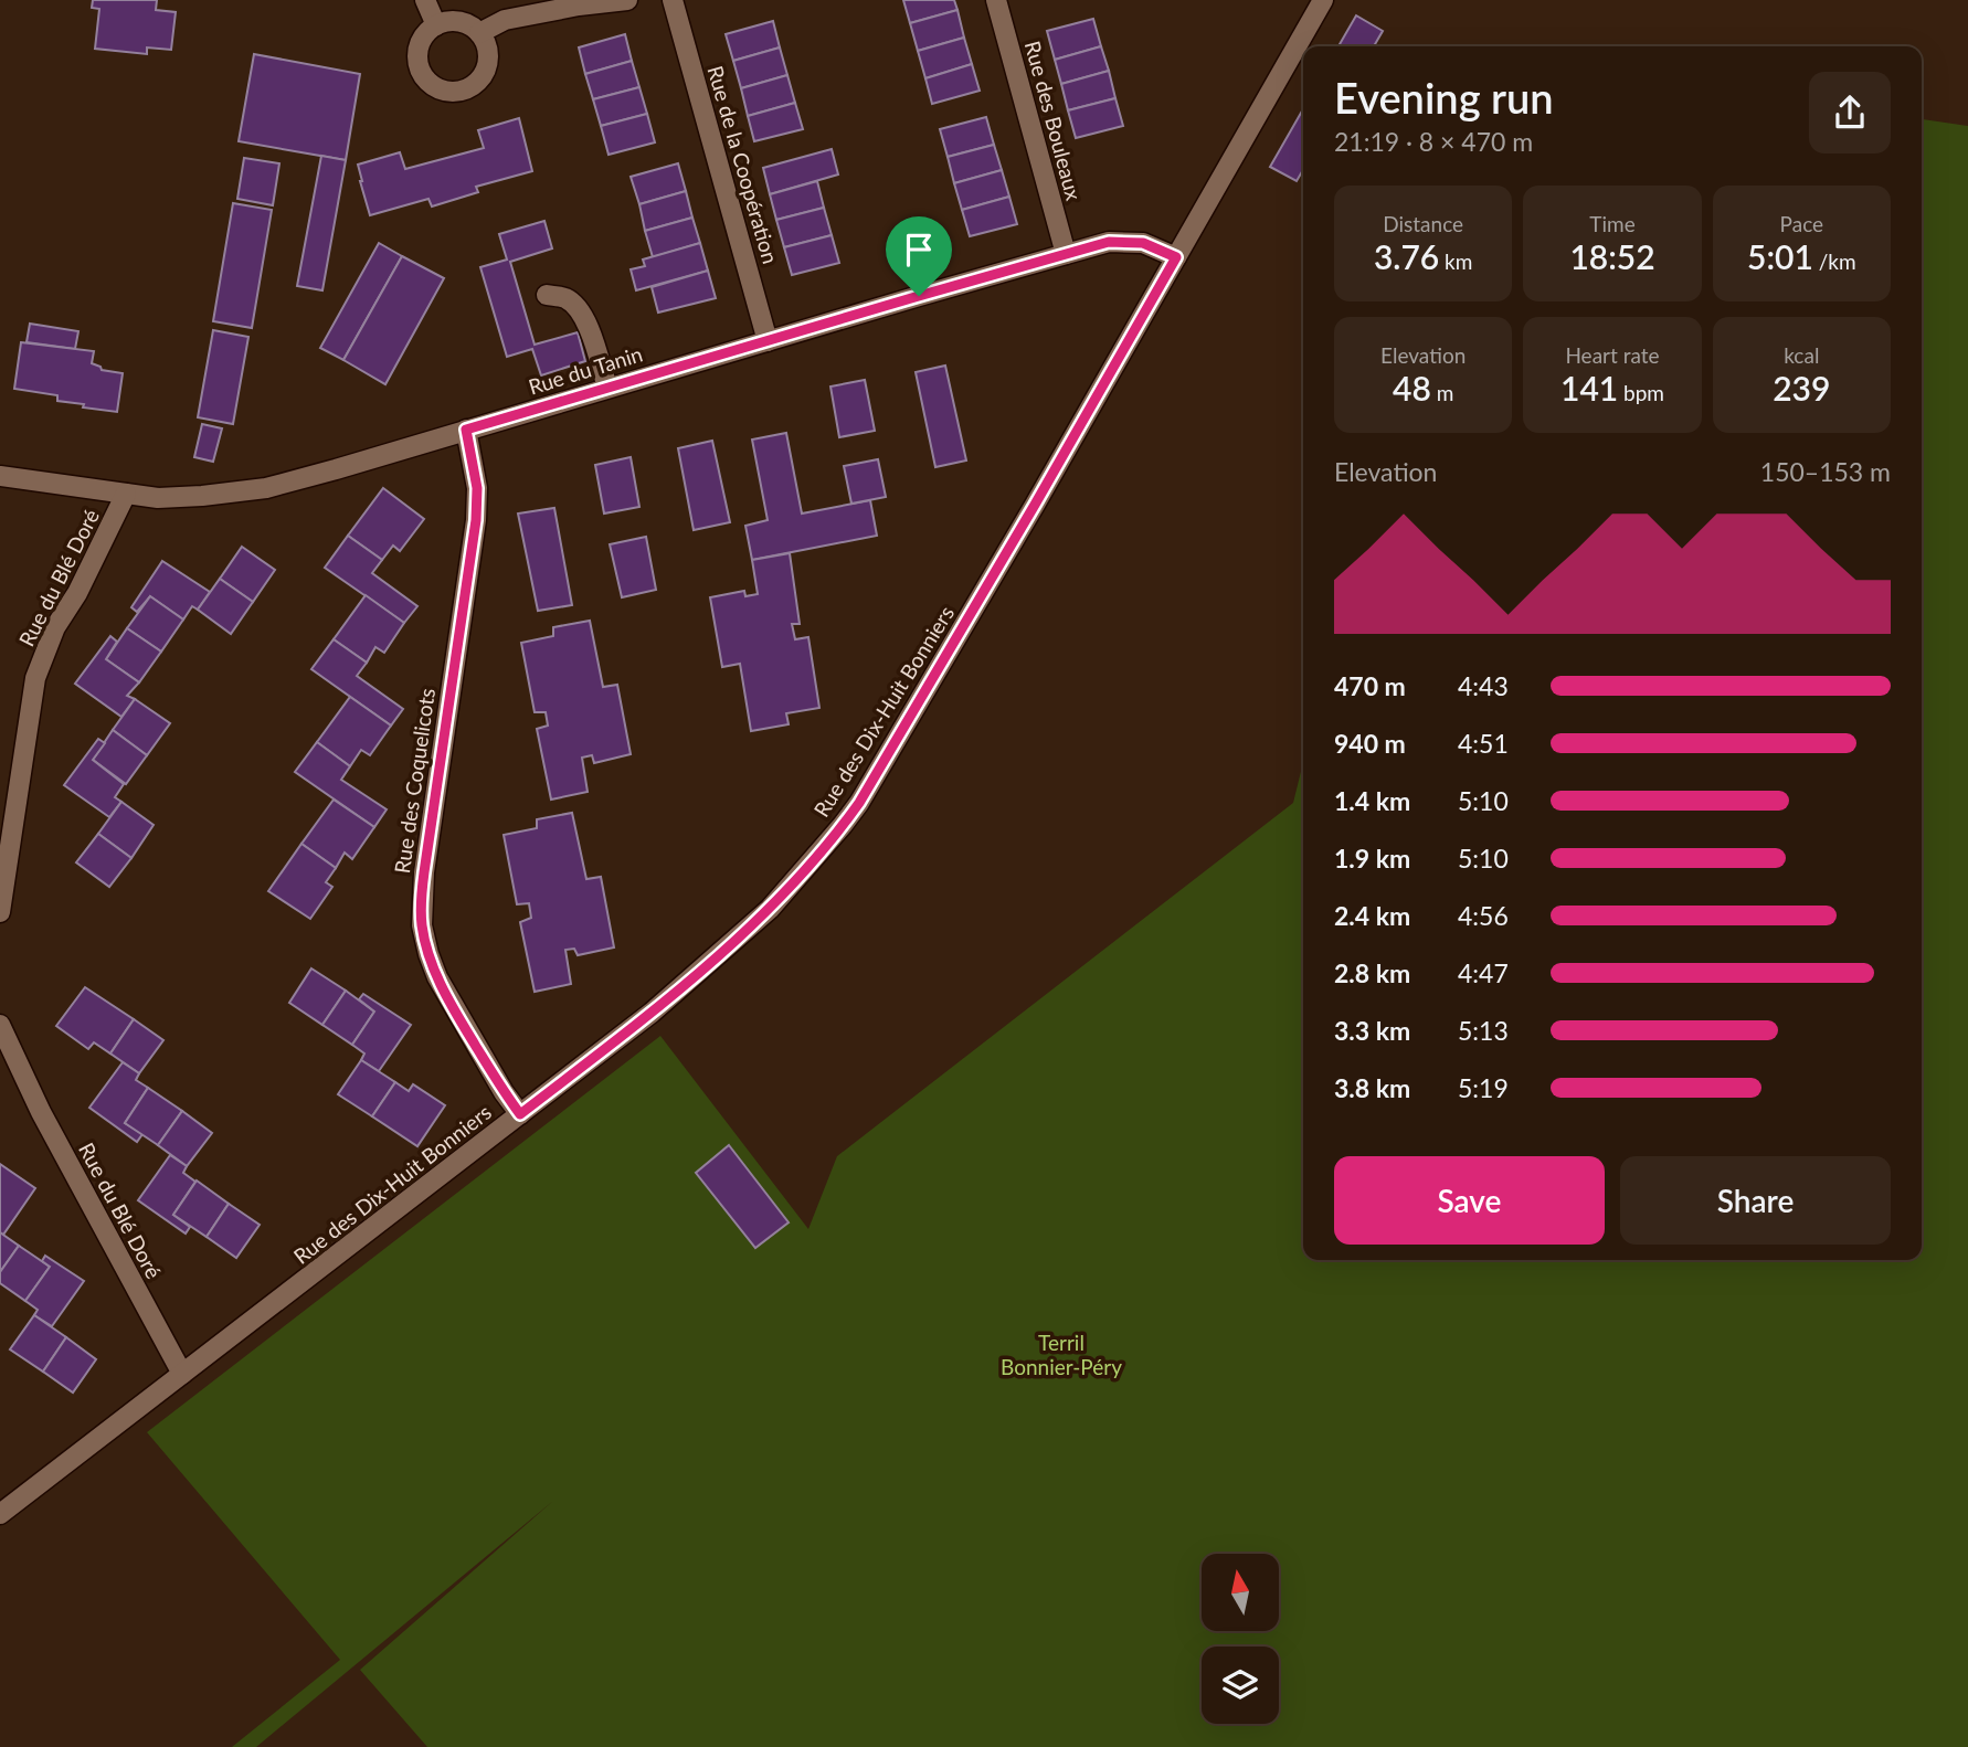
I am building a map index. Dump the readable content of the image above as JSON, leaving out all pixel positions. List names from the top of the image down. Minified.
{"streets":{"street":["Rue des Bouleaux","Rue de la Coopération","Rue du Tanin","Rue du Blé Doré","Rue des Dix-Huit Bonniers","Rue des Coquelicots"]},"crossings":[["Rue des Bouleaux","Rue du Tanin"],["Rue de la Coopération","Rue du Tanin"],["Rue du Tanin","Rue du Blé Doré"],["Rue du Tanin","Rue des Dix-Huit Bonniers"],["Rue du Tanin","Rue des Coquelicots"],["Rue du Blé Doré","Rue des Dix-Huit Bonniers"],["Rue des Dix-Huit Bonniers","Rue des Coquelicots"]],"parks":["Terril Bonnier-Péry"],"north":"top","page":{"heading":["Evening run","21:19 · 8 × 470 m"],"stats":[["Distance","3.76 km"],["Time","18:52"],["Pace","5:01 /km"],["Elevation","48 m"],["Heart rate","141 bpm"],["kcal","239"]],"chart":["Elevation","150–153 m"],"list":[{"name":"470 m","note":"4:43"},{"name":"940 m","note":"4:51"},{"name":"1.4 km","note":"5:10"},{"name":"1.9 km","note":"5:10"},{"name":"2.4 km","note":"4:56"},{"name":"2.8 km","note":"4:47"},{"name":"3.3 km","note":"5:13"},{"name":"3.8 km","note":"5:19"}],"buttons":["Save","Share"]}}
